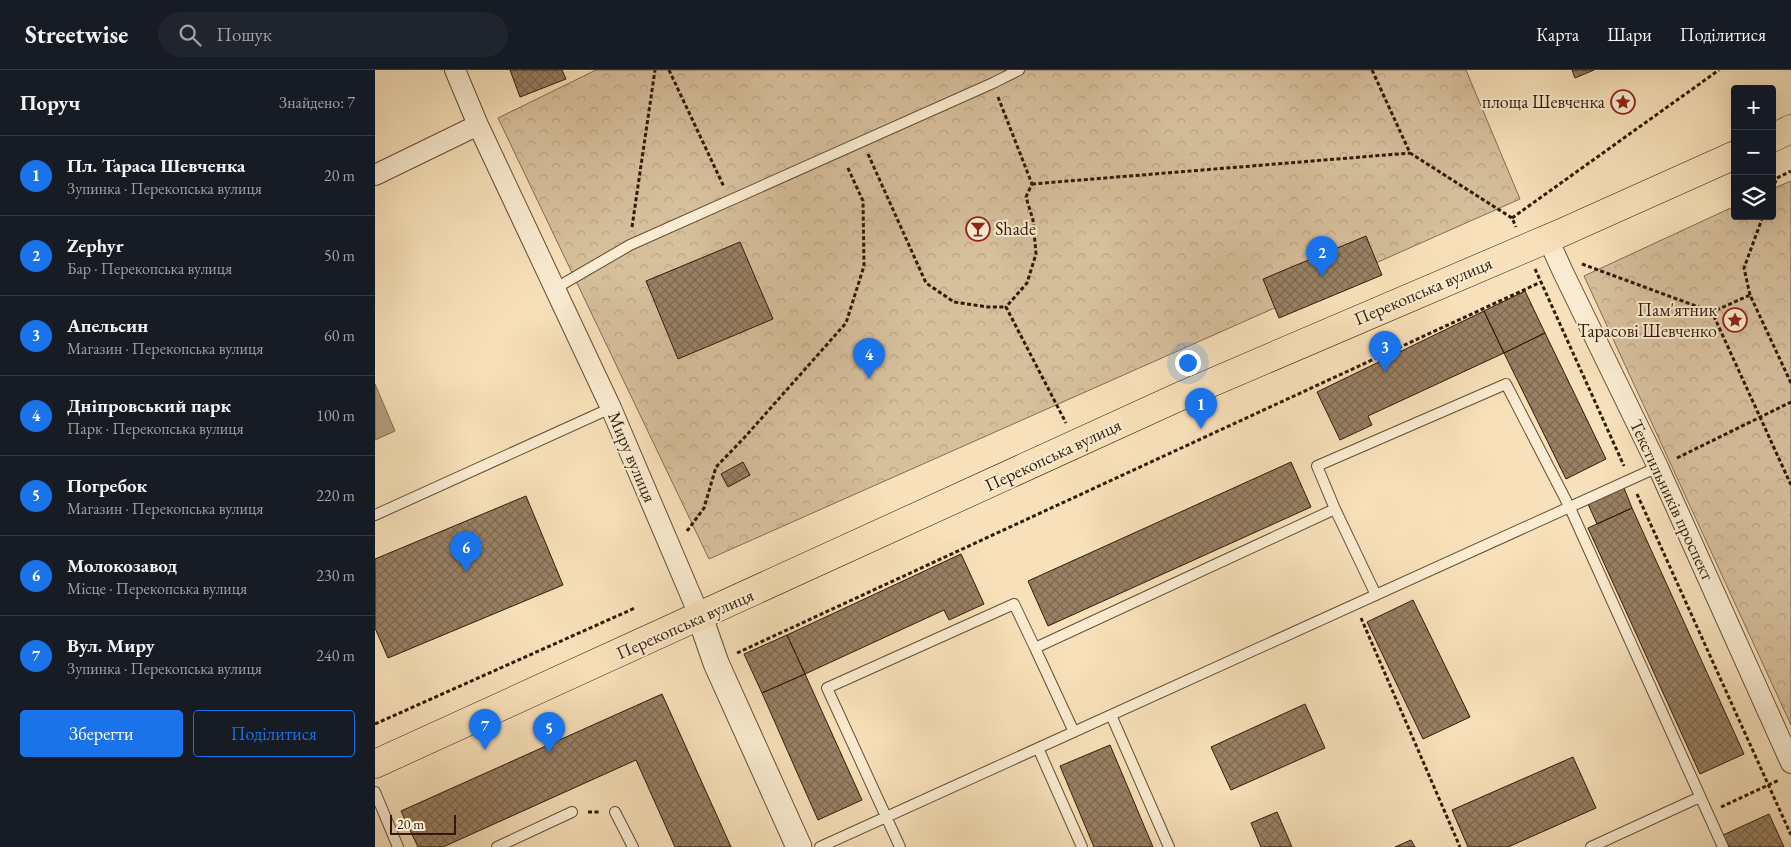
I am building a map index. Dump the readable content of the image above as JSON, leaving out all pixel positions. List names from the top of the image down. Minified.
{"streets":{"main road":["Перекопська вулиця"],"street":["Миру вулиця","Текстильників проспект"]},"crossings":[["Перекопська вулиця","Миру вулиця"],["Перекопська вулиця","Текстильників проспект"]],"places":{"place":["площа Шевченка","Пам'ятник Тарасові Шевченко"],"bar":["Shade"]},"scale_bar":"20 m","page":{"header":"Streetwise","search":"Пошук","nav":["Карта","Шари","Поділитися"],"heading":["Поруч","Знайдено: 7"],"map_buttons":["+","−"],"list":[{"mark":"1","name":"Пл. Тараса Шевченка","note":"Зупинка · Перекопська вулиця","value":"20 m"},{"mark":"2","name":"Zephyr","note":"Бар · Перекопська вулиця","value":"50 m"},{"mark":"3","name":"Апельсин","note":"Магазин · Перекопська вулиця","value":"60 m"},{"mark":"4","name":"Дніпровський парк","note":"Парк · Перекопська вулиця","value":"100 m"},{"mark":"5","name":"Погребок","note":"Магазин · Перекопська вулиця","value":"220 m"},{"mark":"6","name":"Молокозавод","note":"Місце · Перекопська вулиця","value":"230 m"},{"mark":"7","name":"Вул. Миру","note":"Зупинка · Перекопська вулиця","value":"240 m"}],"pins":["2","3","4","1","6","7","5"],"buttons":["Зберегти","Поділитися"],"scale":"20 m"}}
